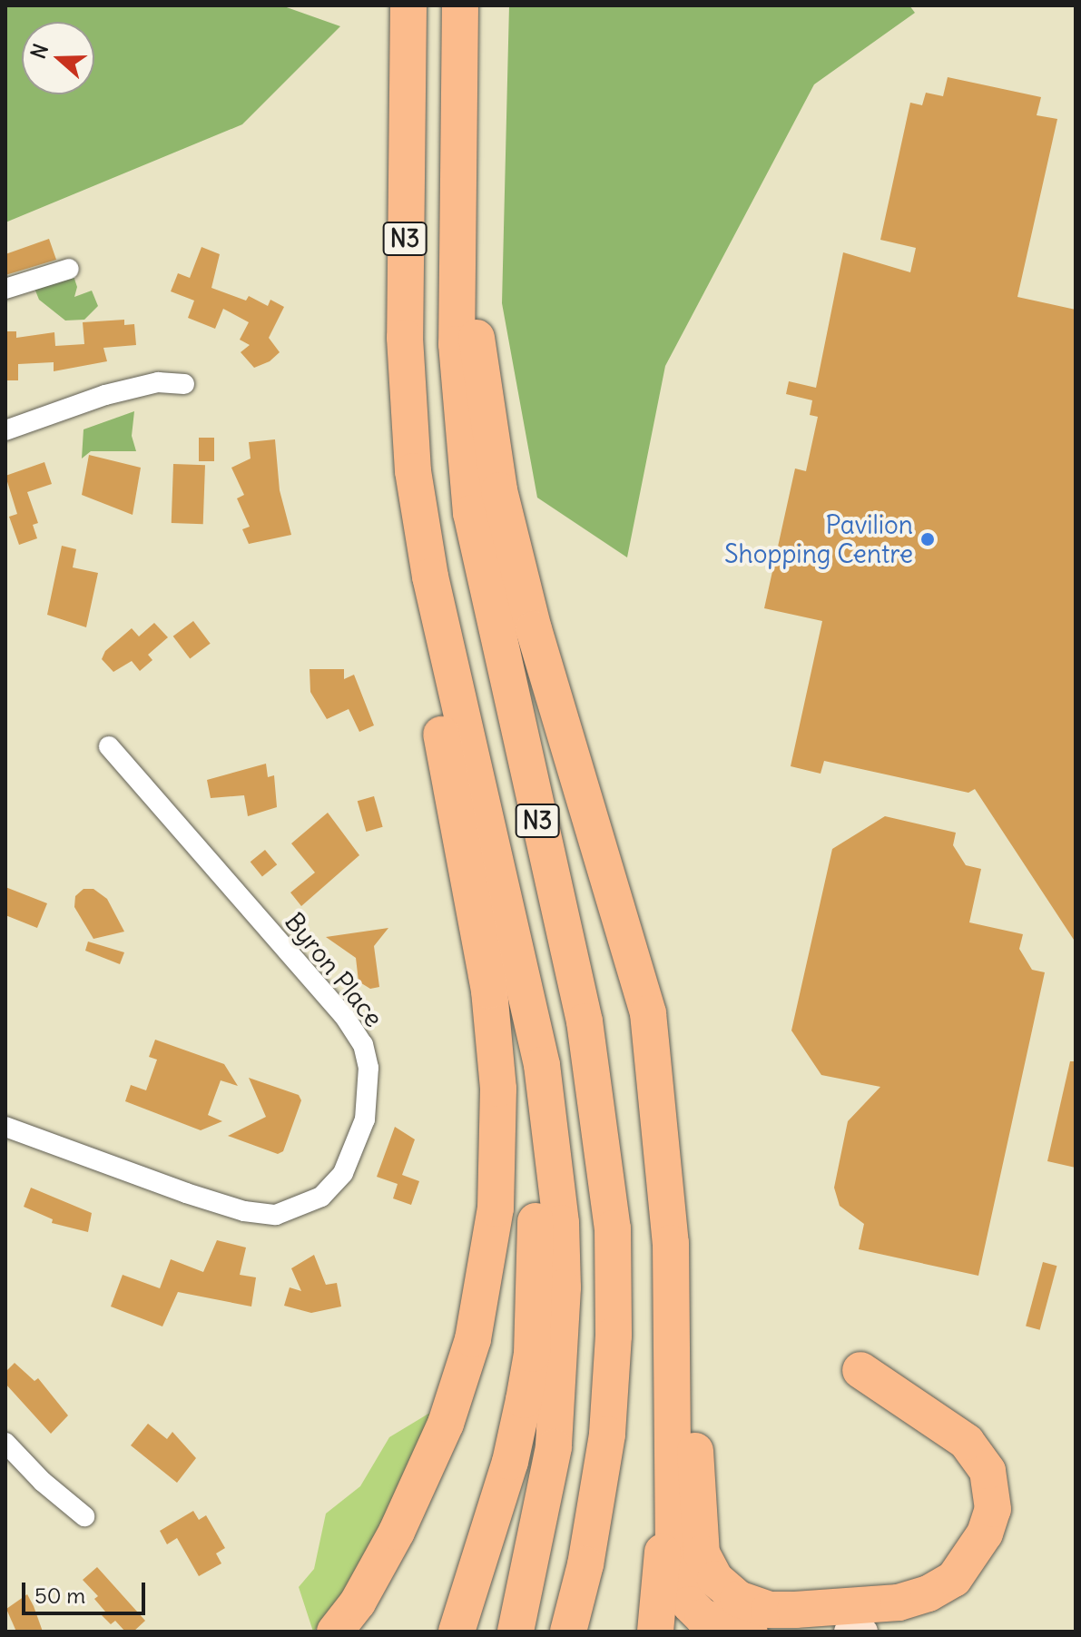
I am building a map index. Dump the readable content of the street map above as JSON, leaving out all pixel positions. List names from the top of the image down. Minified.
{"streets":{"highway":["N3"],"street":["Byron Place"]},"places":["Pavilion Shopping Centre"],"scale_bar":"50 m","north":"left"}
